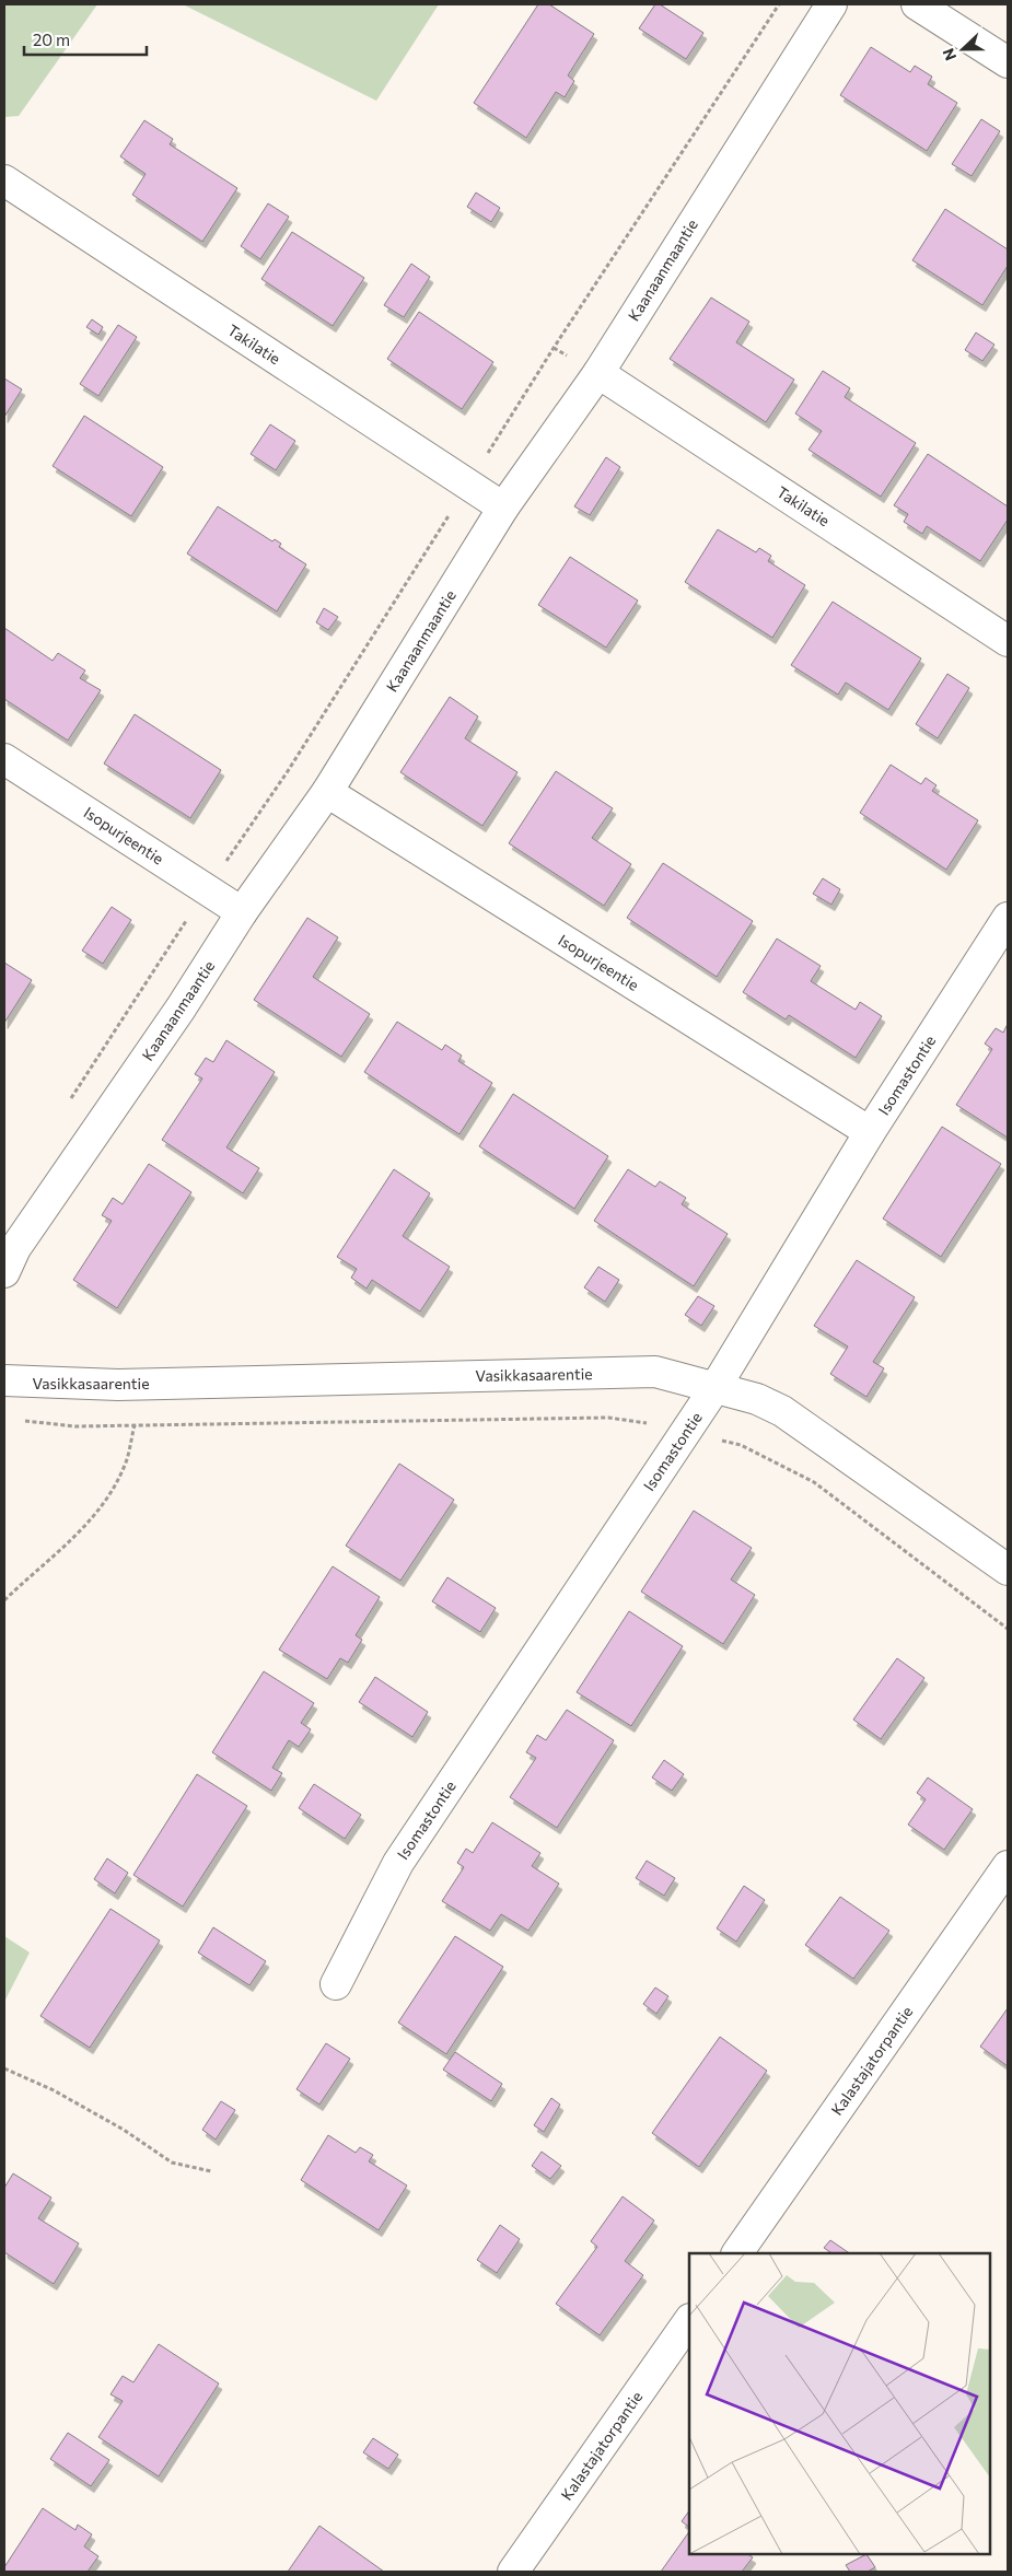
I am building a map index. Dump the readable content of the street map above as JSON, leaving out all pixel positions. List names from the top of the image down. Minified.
{"streets":{"street":["Kaanaanmaantie","Takilatie","Isopurjeentie","Isomastontie","Vasikkasaarentie","Kalastajatorpantie"]},"crossings":[["Kaanaanmaantie","Takilatie"],["Kaanaanmaantie","Isopurjeentie"],["Isopurjeentie","Isomastontie"],["Isomastontie","Vasikkasaarentie"]],"scale_bar":"20 m","north":"left"}
